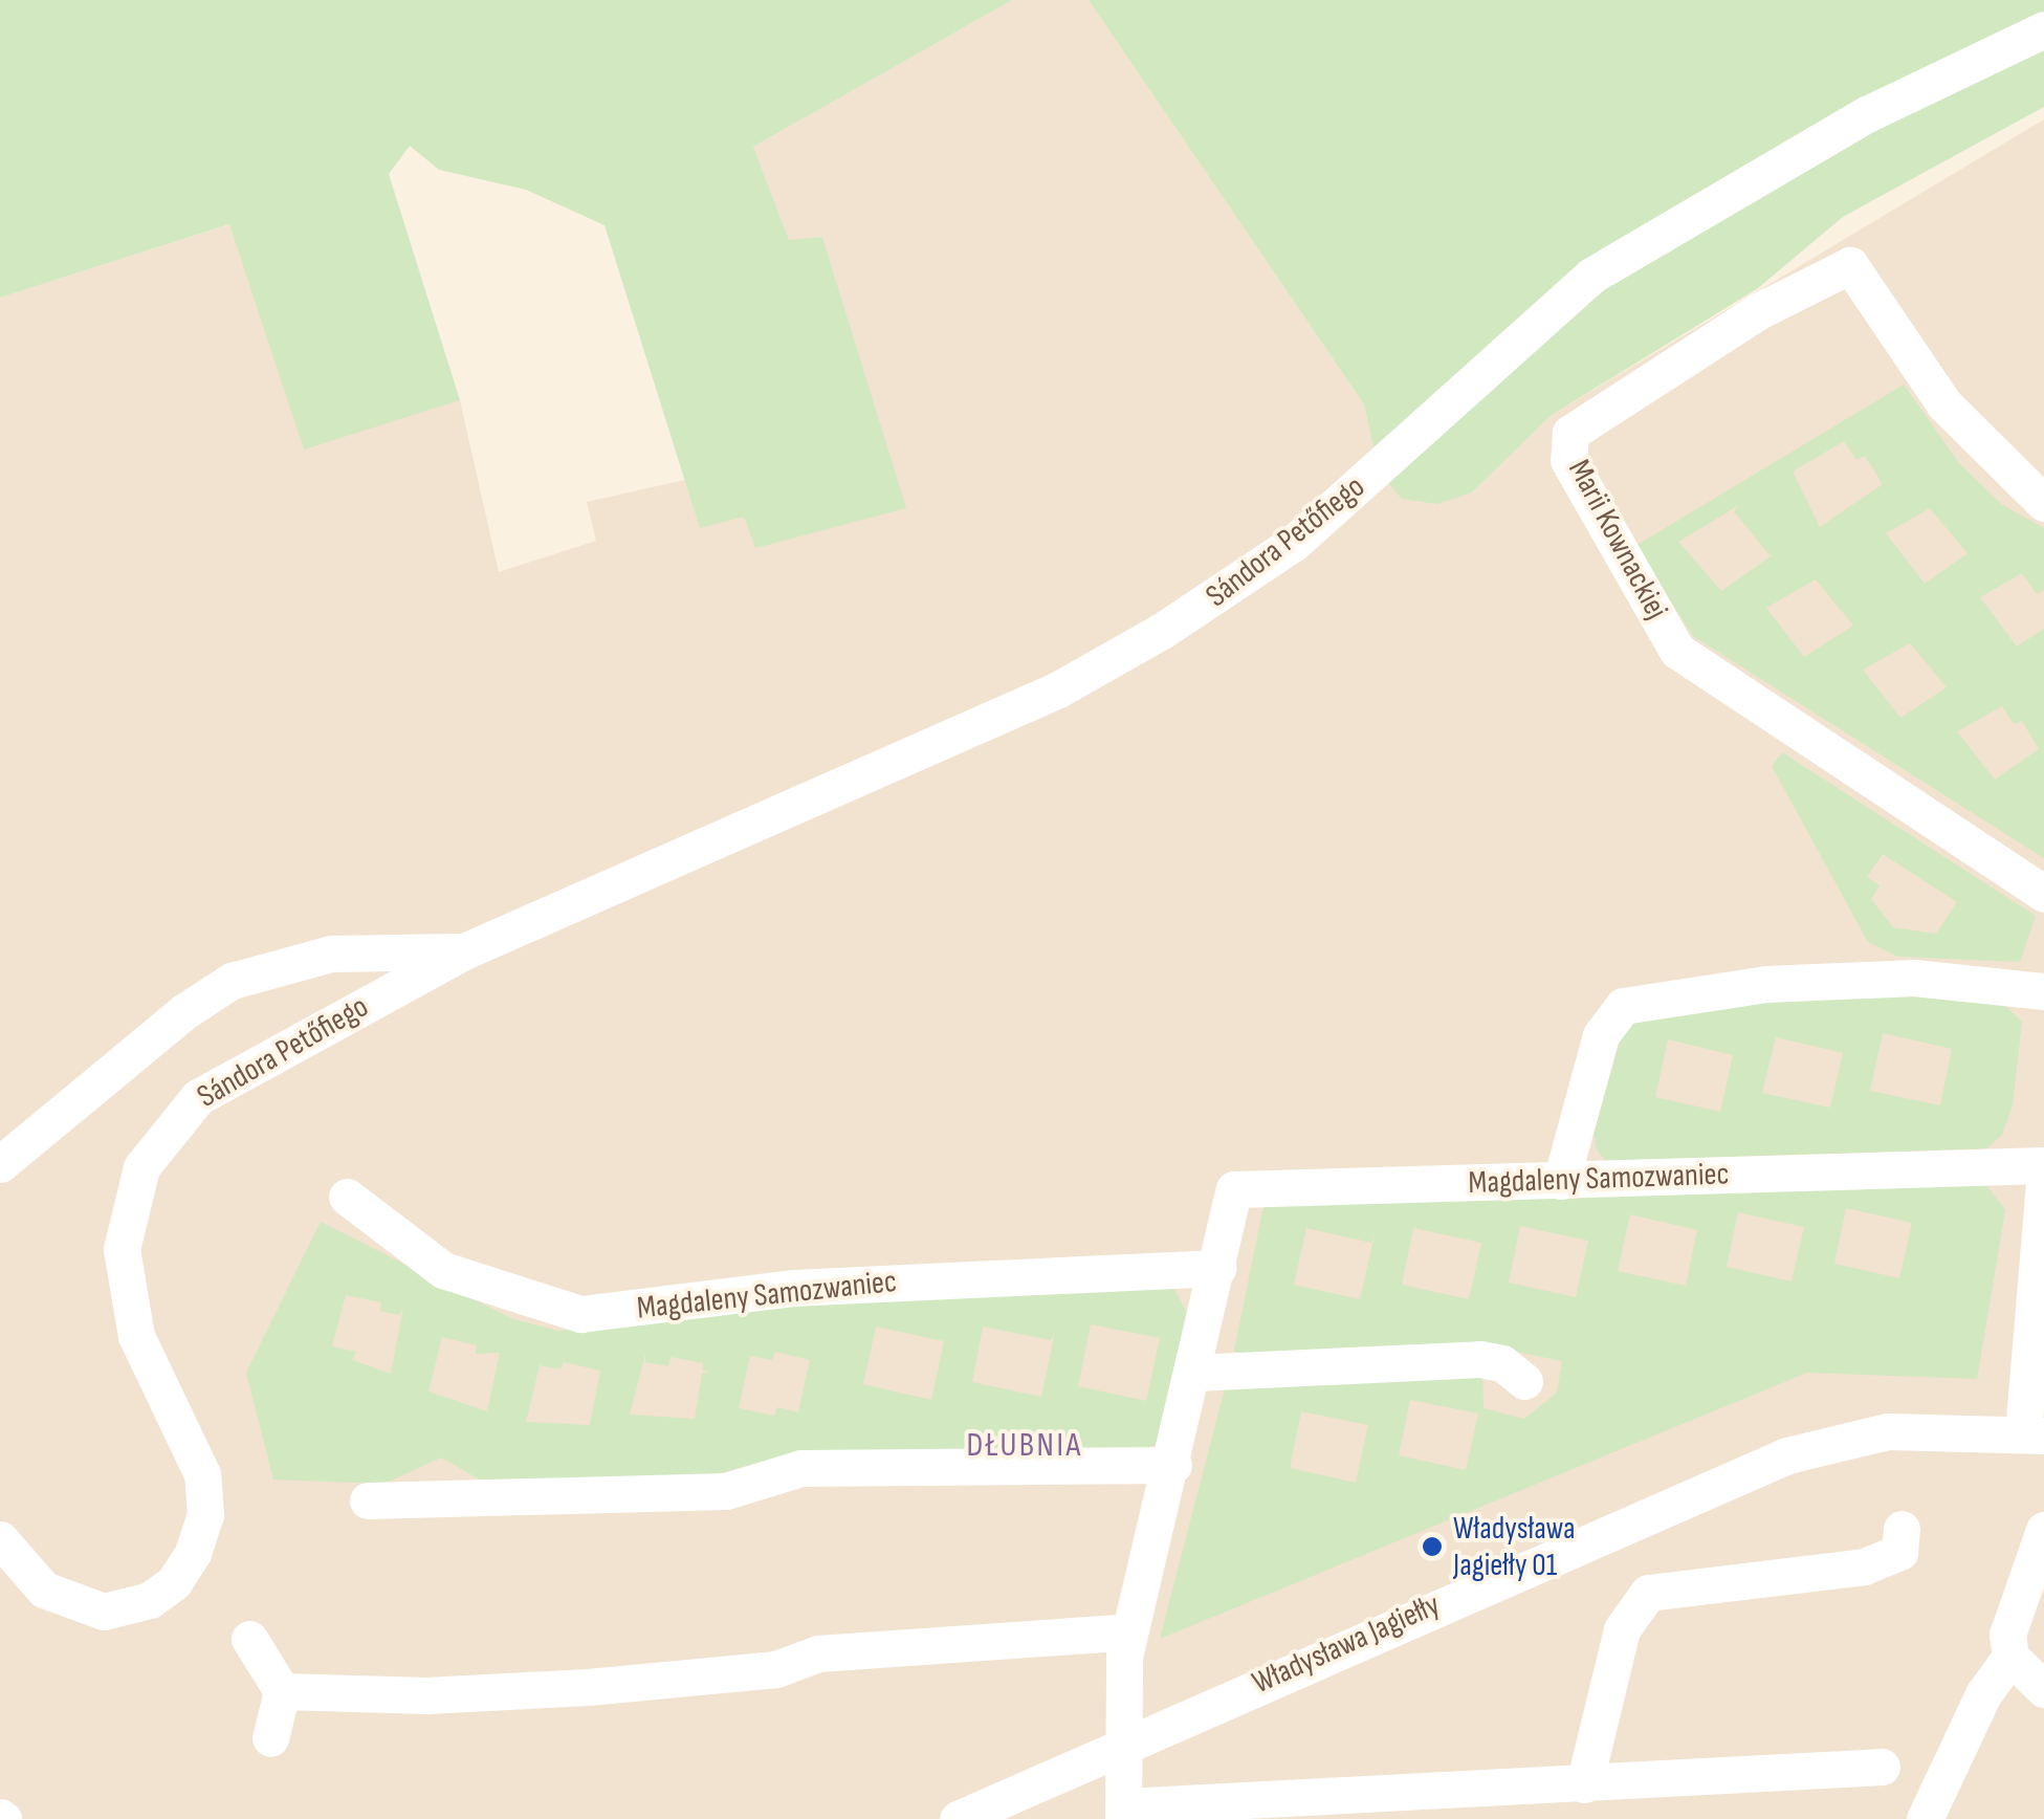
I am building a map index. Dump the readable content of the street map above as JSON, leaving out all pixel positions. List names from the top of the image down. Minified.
{"streets":{"street":["Marii Kownackiej","Sándora Petőfiego","Magdaleny Samozwaniec","Władysława Jagiełły"]},"crossings":[["Magdaleny Samozwaniec","Władysława Jagiełły"]],"districts":["DŁUBNIA"],"places":["Władysława Jagiełły 01"]}
